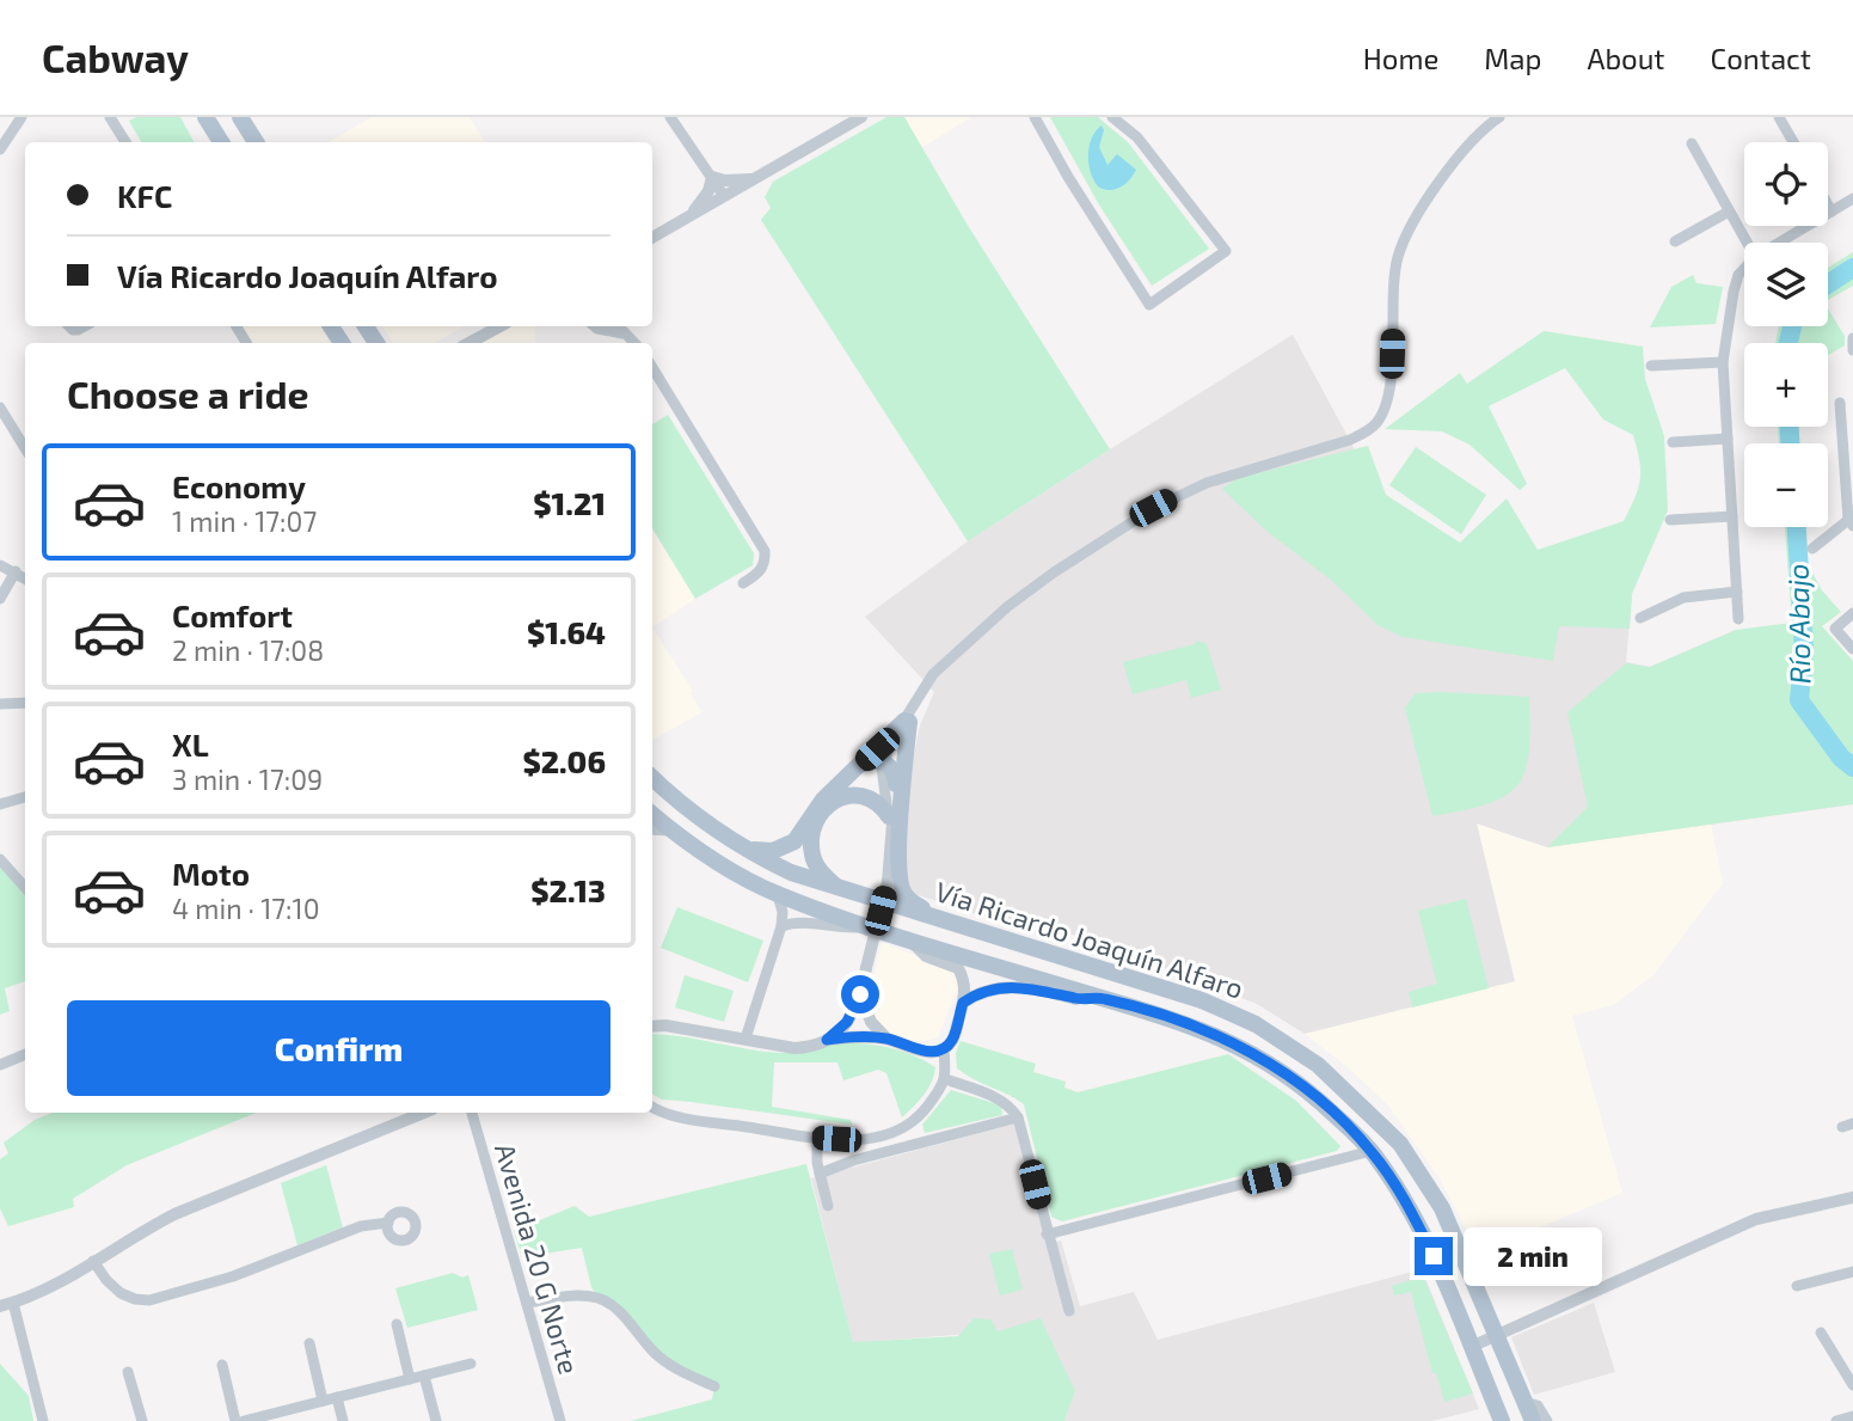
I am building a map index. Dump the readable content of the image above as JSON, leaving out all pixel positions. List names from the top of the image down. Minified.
{"streets":{"main road":["Vía Ricardo Joaquín Alfaro"],"street":["Avenida 20 G Norte"]},"water":["Río Abajo"],"page":{"header":"Cabway","nav":["Home","Map","About","Contact"],"map_buttons":["+","−"],"banner":["KFC","Vía Ricardo Joaquín Alfaro"],"heading":"Choose a ride","list":[{"name":"Economy","note":"1 min · 17:07","value":"$1.21"},{"name":"Comfort","note":"2 min · 17:08","value":"$1.64"},{"name":"XL","note":"3 min · 17:09","value":"$2.06"},{"name":"Moto","note":"4 min · 17:10","value":"$2.13"}],"buttons":"Confirm","bubble":"2 min"}}
